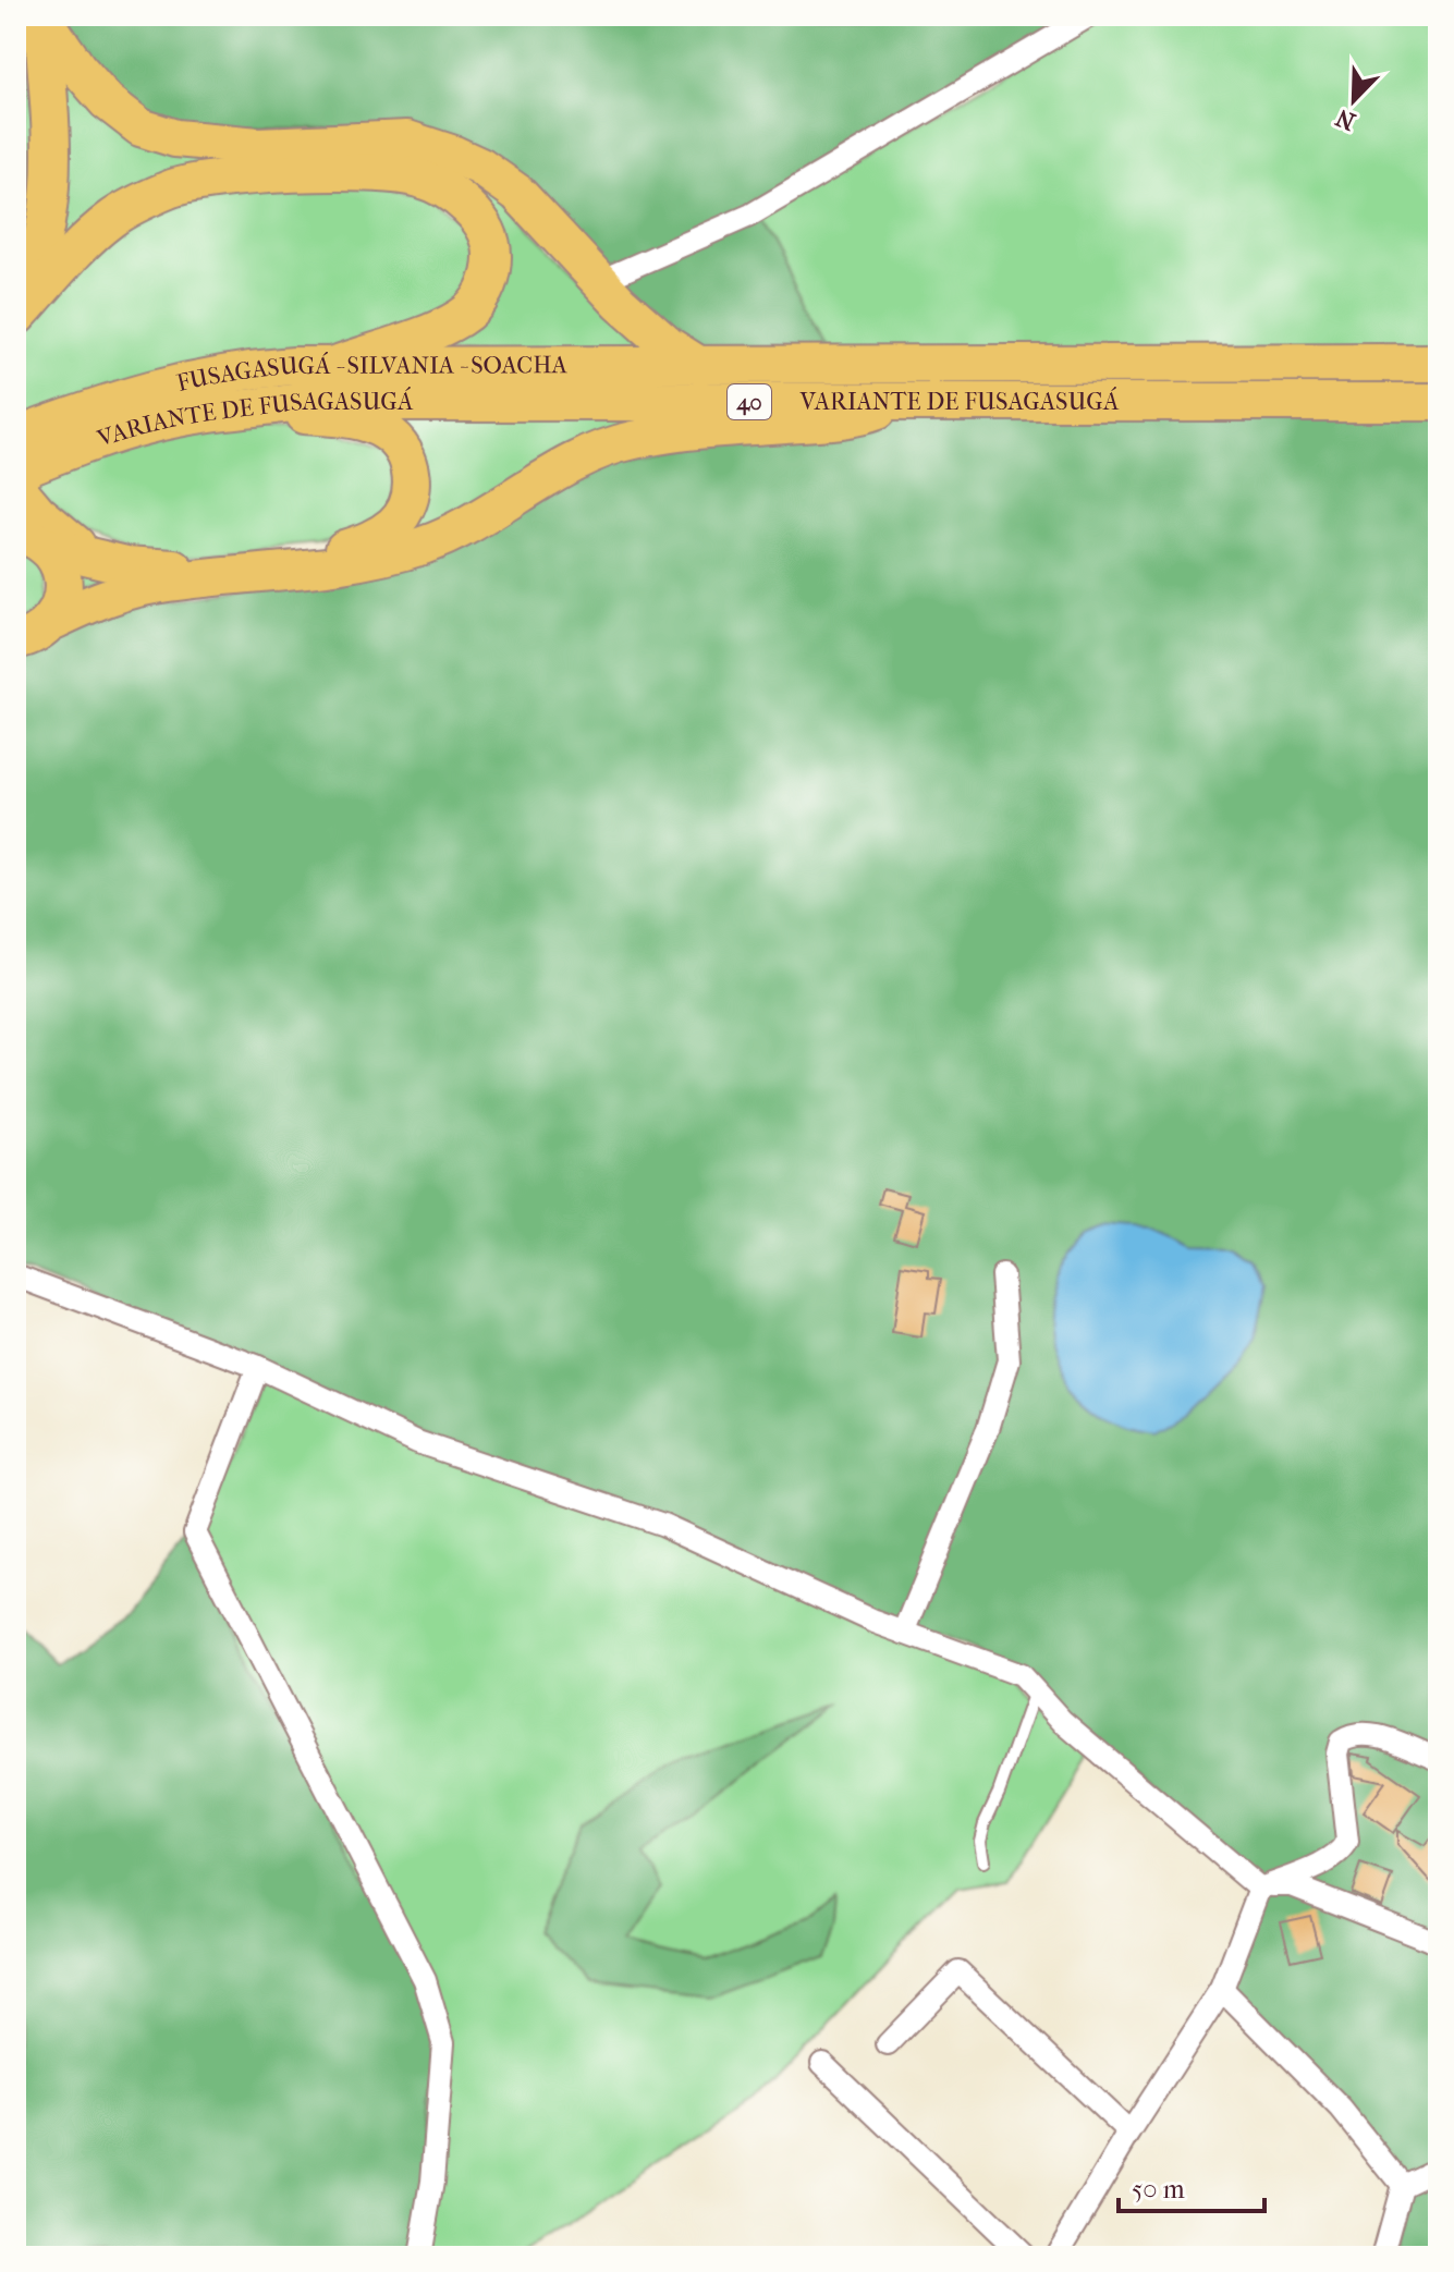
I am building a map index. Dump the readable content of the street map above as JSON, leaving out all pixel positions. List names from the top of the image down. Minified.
{"streets":{"main road":["FUSAGASUGÁ - SILVANIA - SOACHA","40","VARIANTE DE FUSAGASUGÁ"]},"crossings":[["FUSAGASUGÁ - SILVANIA - SOACHA","40"],["FUSAGASUGÁ - SILVANIA - SOACHA","VARIANTE DE FUSAGASUGÁ"],["40","VARIANTE DE FUSAGASUGÁ"]],"scale_bar":"50 m","north":"bottom left"}
